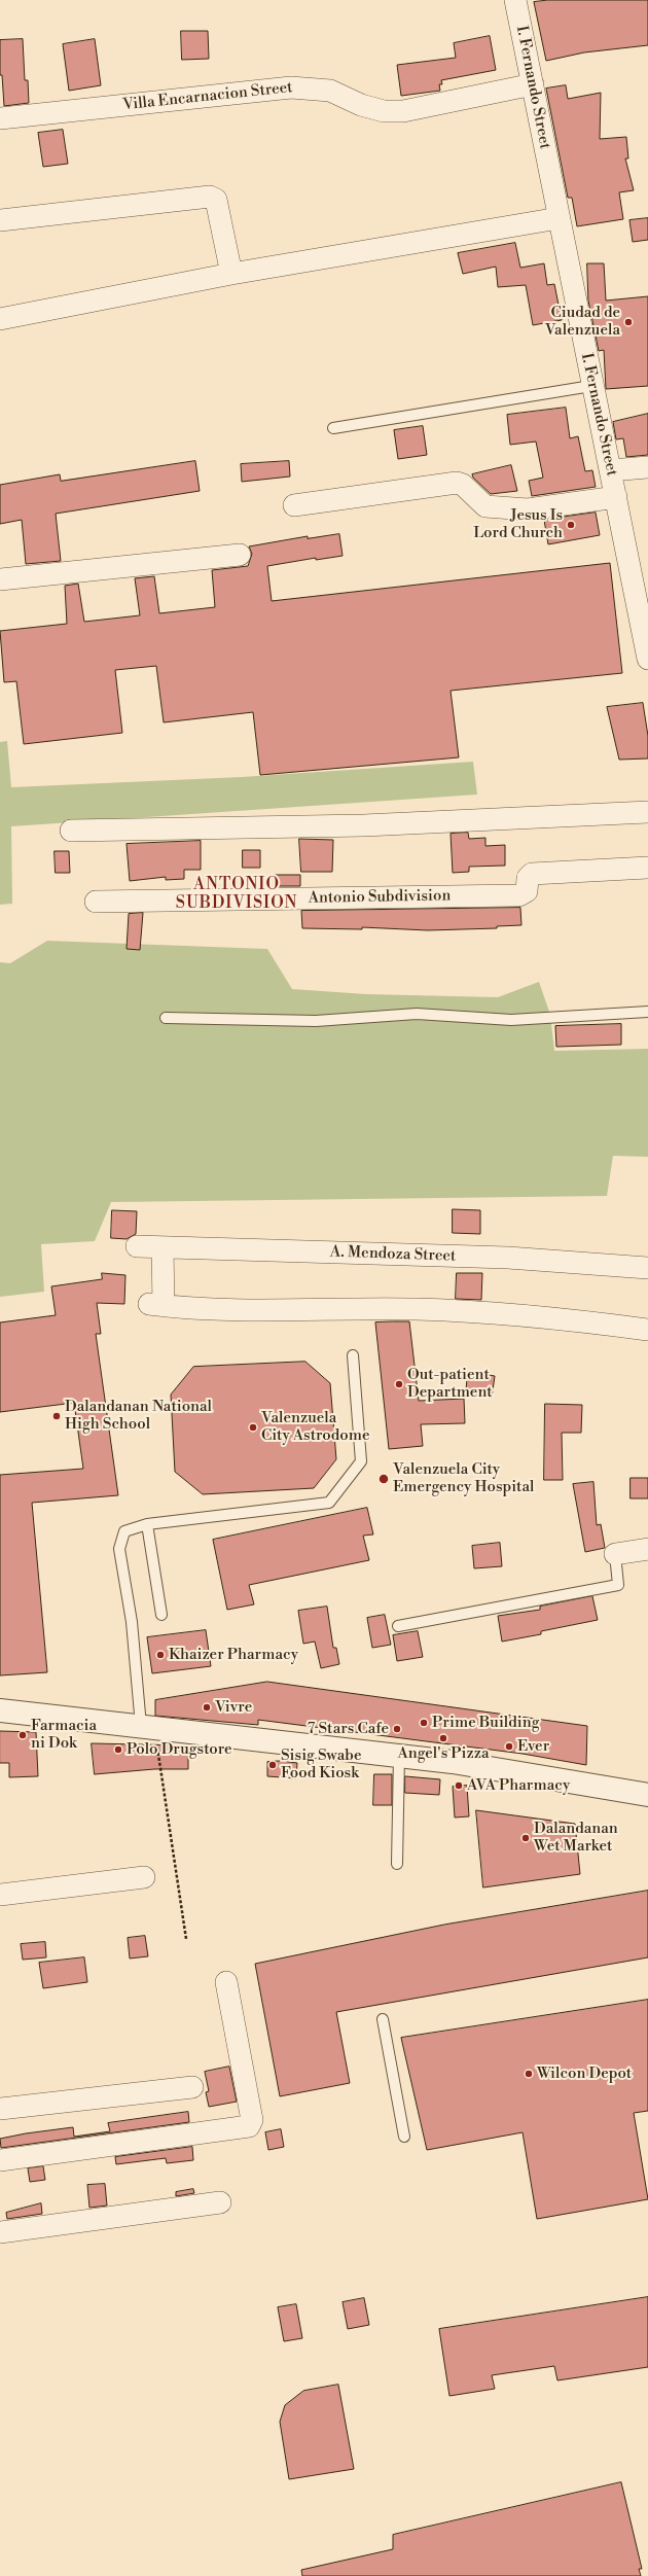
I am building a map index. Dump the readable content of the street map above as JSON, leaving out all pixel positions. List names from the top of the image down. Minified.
{"streets":{"street":["I. Fernando Street","Villa Encarnacion Street","Antonio Subdivision","A. Mendoza Street"]},"crossings":[["I. Fernando Street","Villa Encarnacion Street"]],"districts":["ANTONIO SUBDIVISION"],"places":["Ciudad de Valenzuela","Jesus Is Lord Church","Out-patient Department","Dalandanan National High School","Valenzuela City Astrodome","Valenzuela City Emergency Hospital","Khaizer Pharmacy","Vivre","Prime Building","7 Stars Cafe","Farmacia ni Dok","Angel's Pizza","Ever","Polo Drugstore","Sisig Swabe Food Kiosk","AVA Pharmacy","Dalandanan Wet Market","Wilcon Depot"]}
